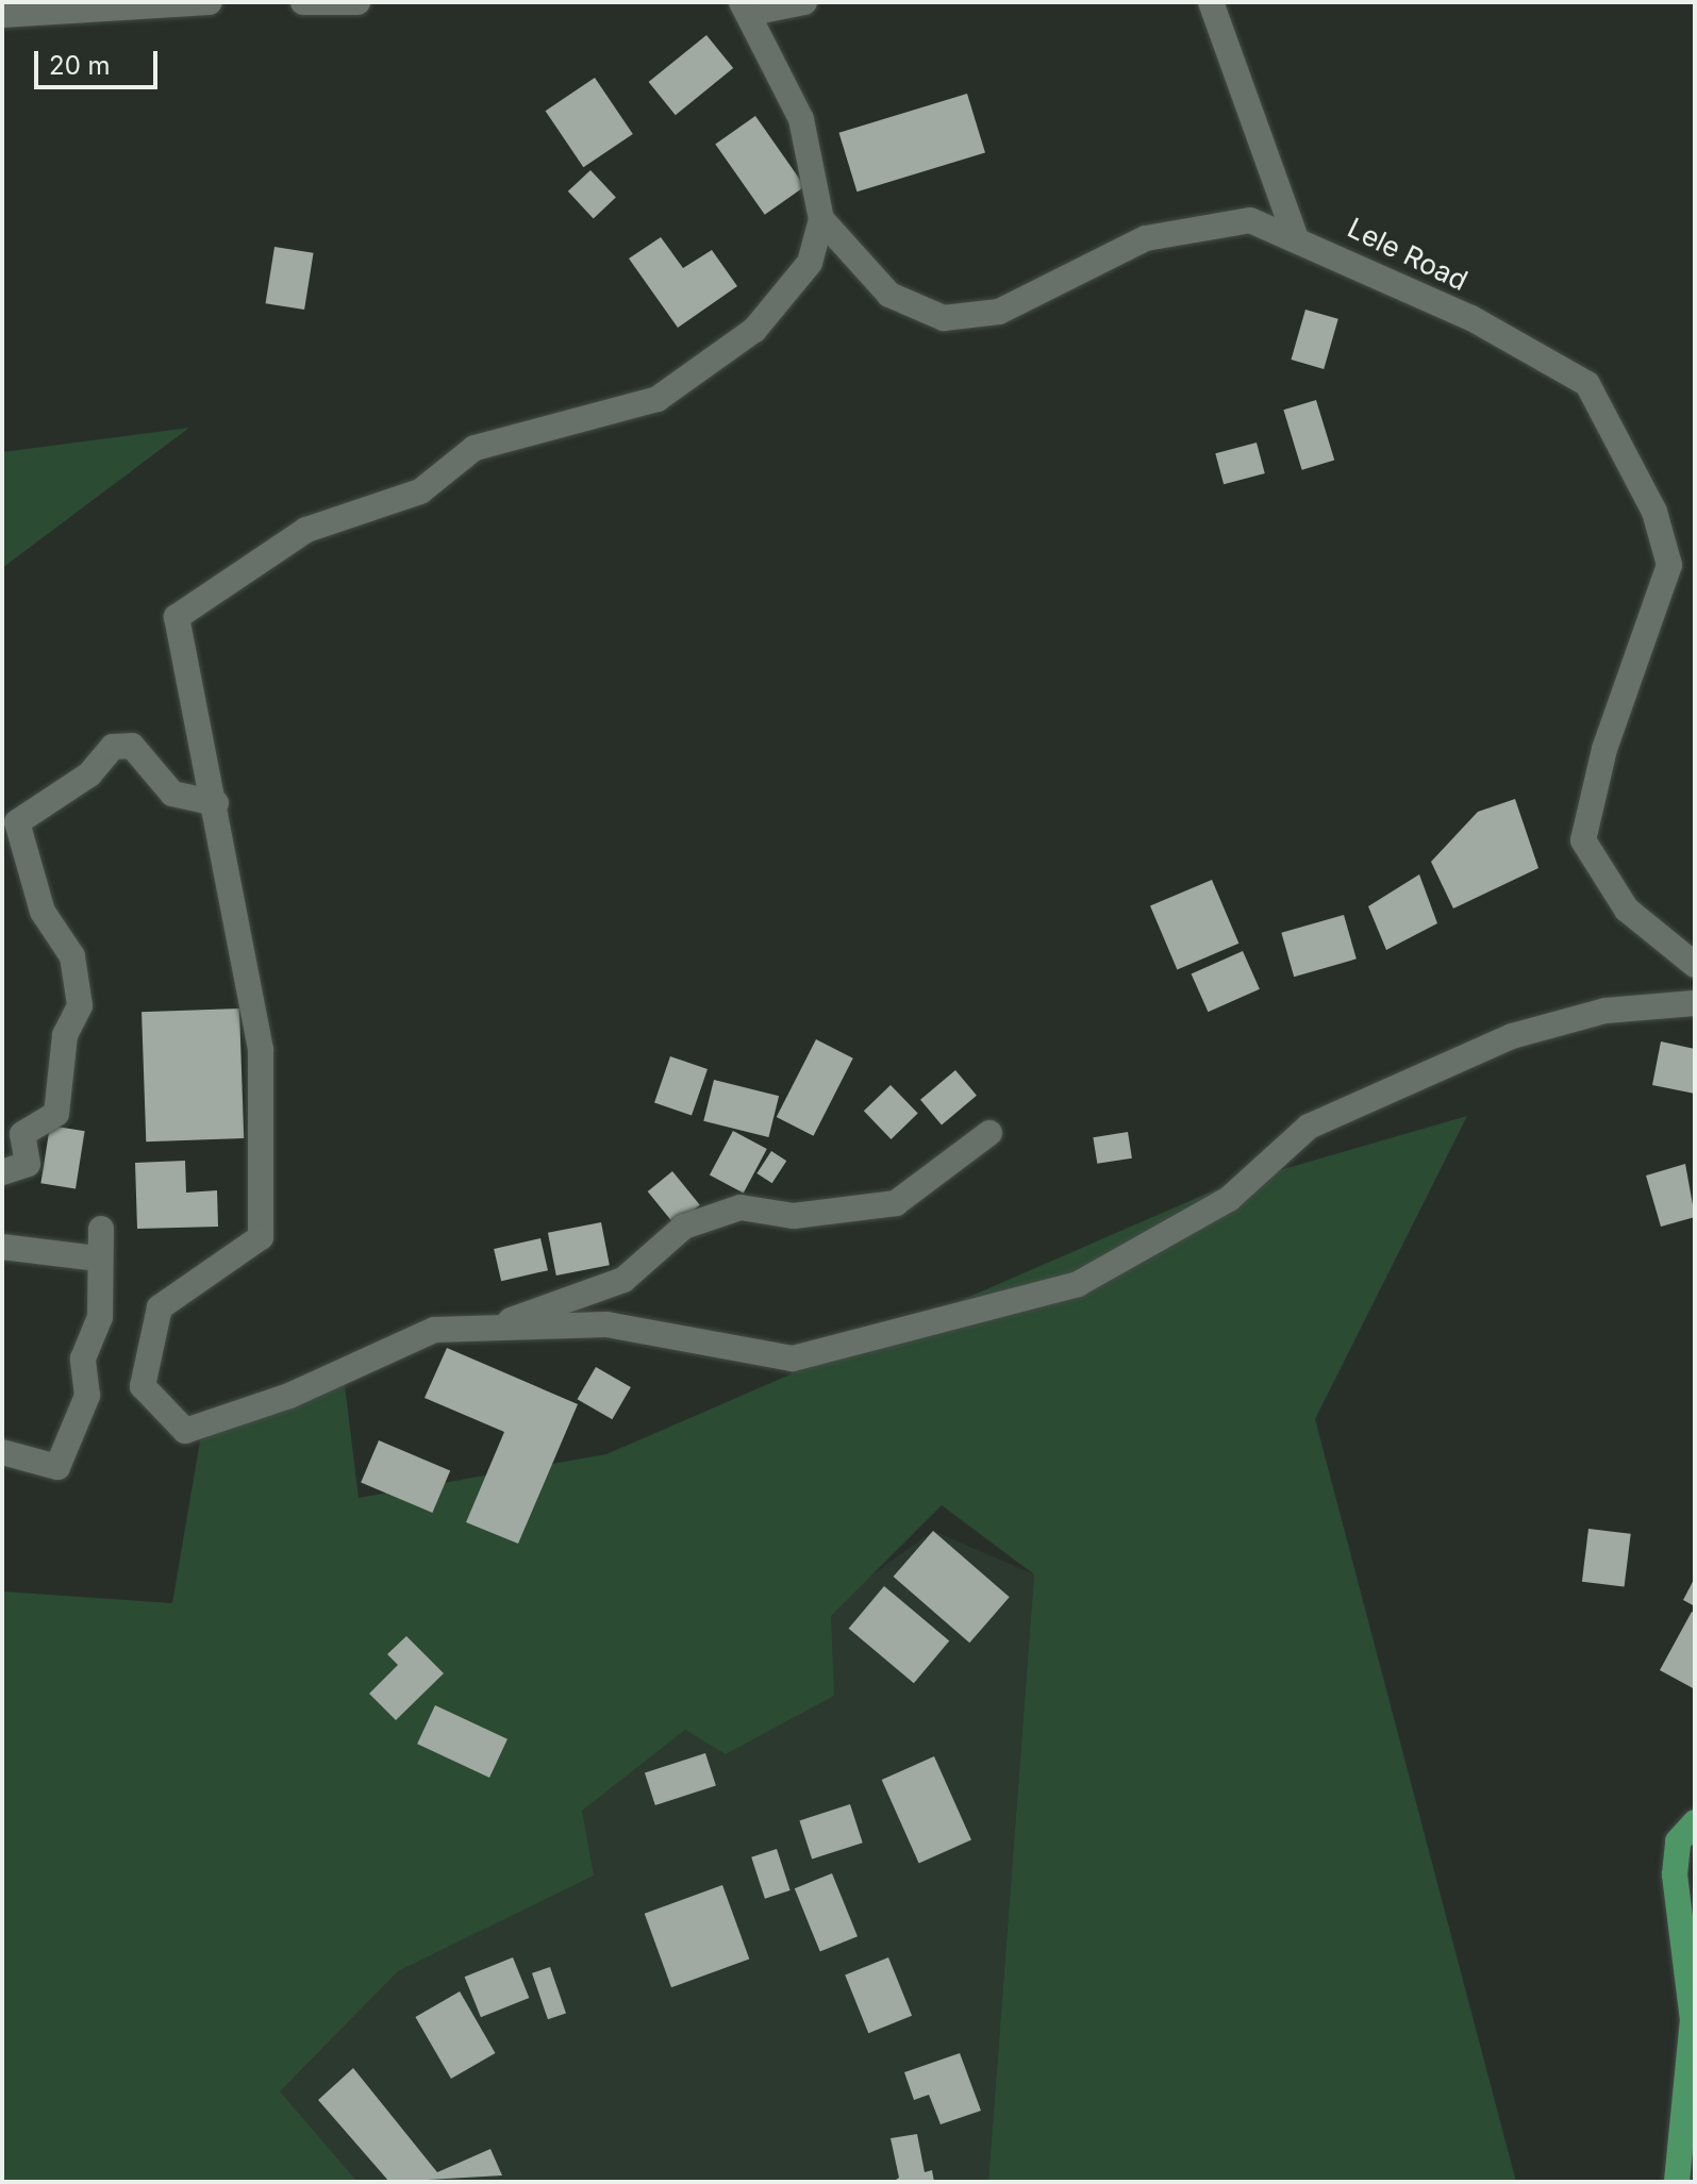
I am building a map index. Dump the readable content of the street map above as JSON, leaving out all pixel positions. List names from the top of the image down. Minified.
{"streets":{"street":["Lele Road"]},"scale_bar":"20 m"}
